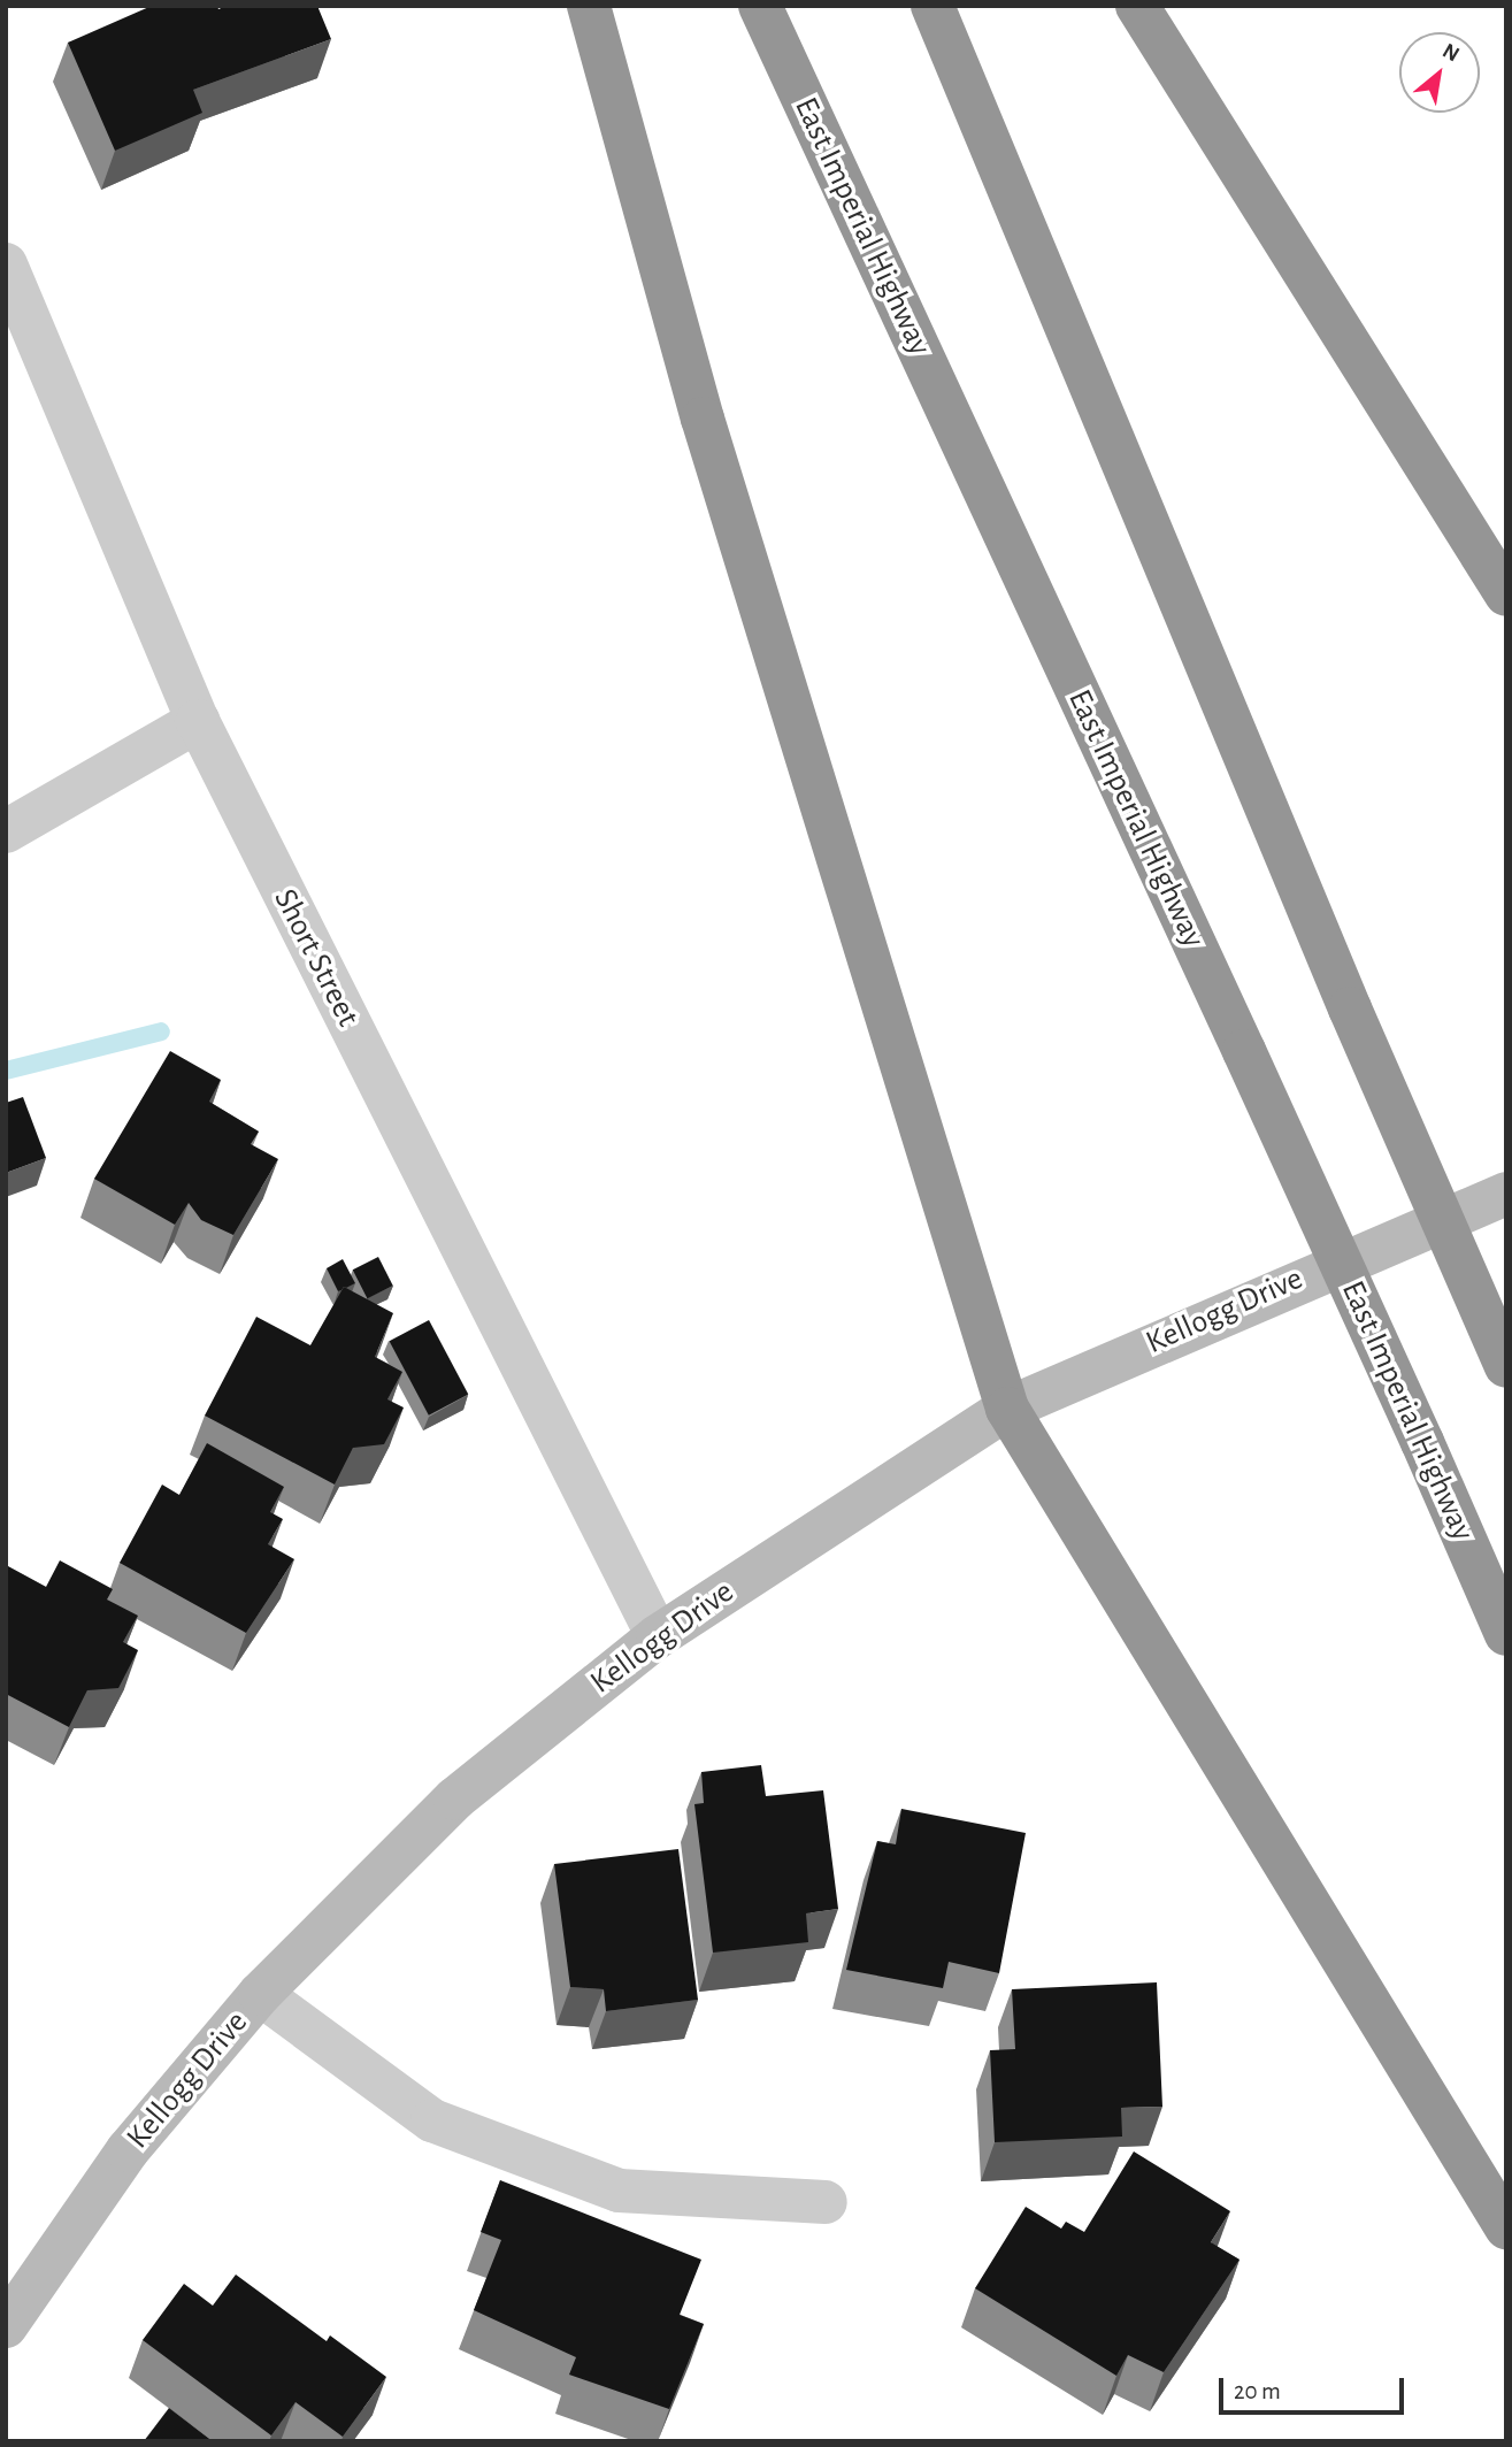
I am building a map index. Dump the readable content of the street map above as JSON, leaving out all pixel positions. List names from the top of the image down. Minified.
{"streets":{"highway":["East Imperial Highway"],"main road":["Kellogg Drive"],"street":["Short Street"]},"crossings":[["Short Street","Kellogg Drive"]],"scale_bar":"20 m","north":"top right"}
